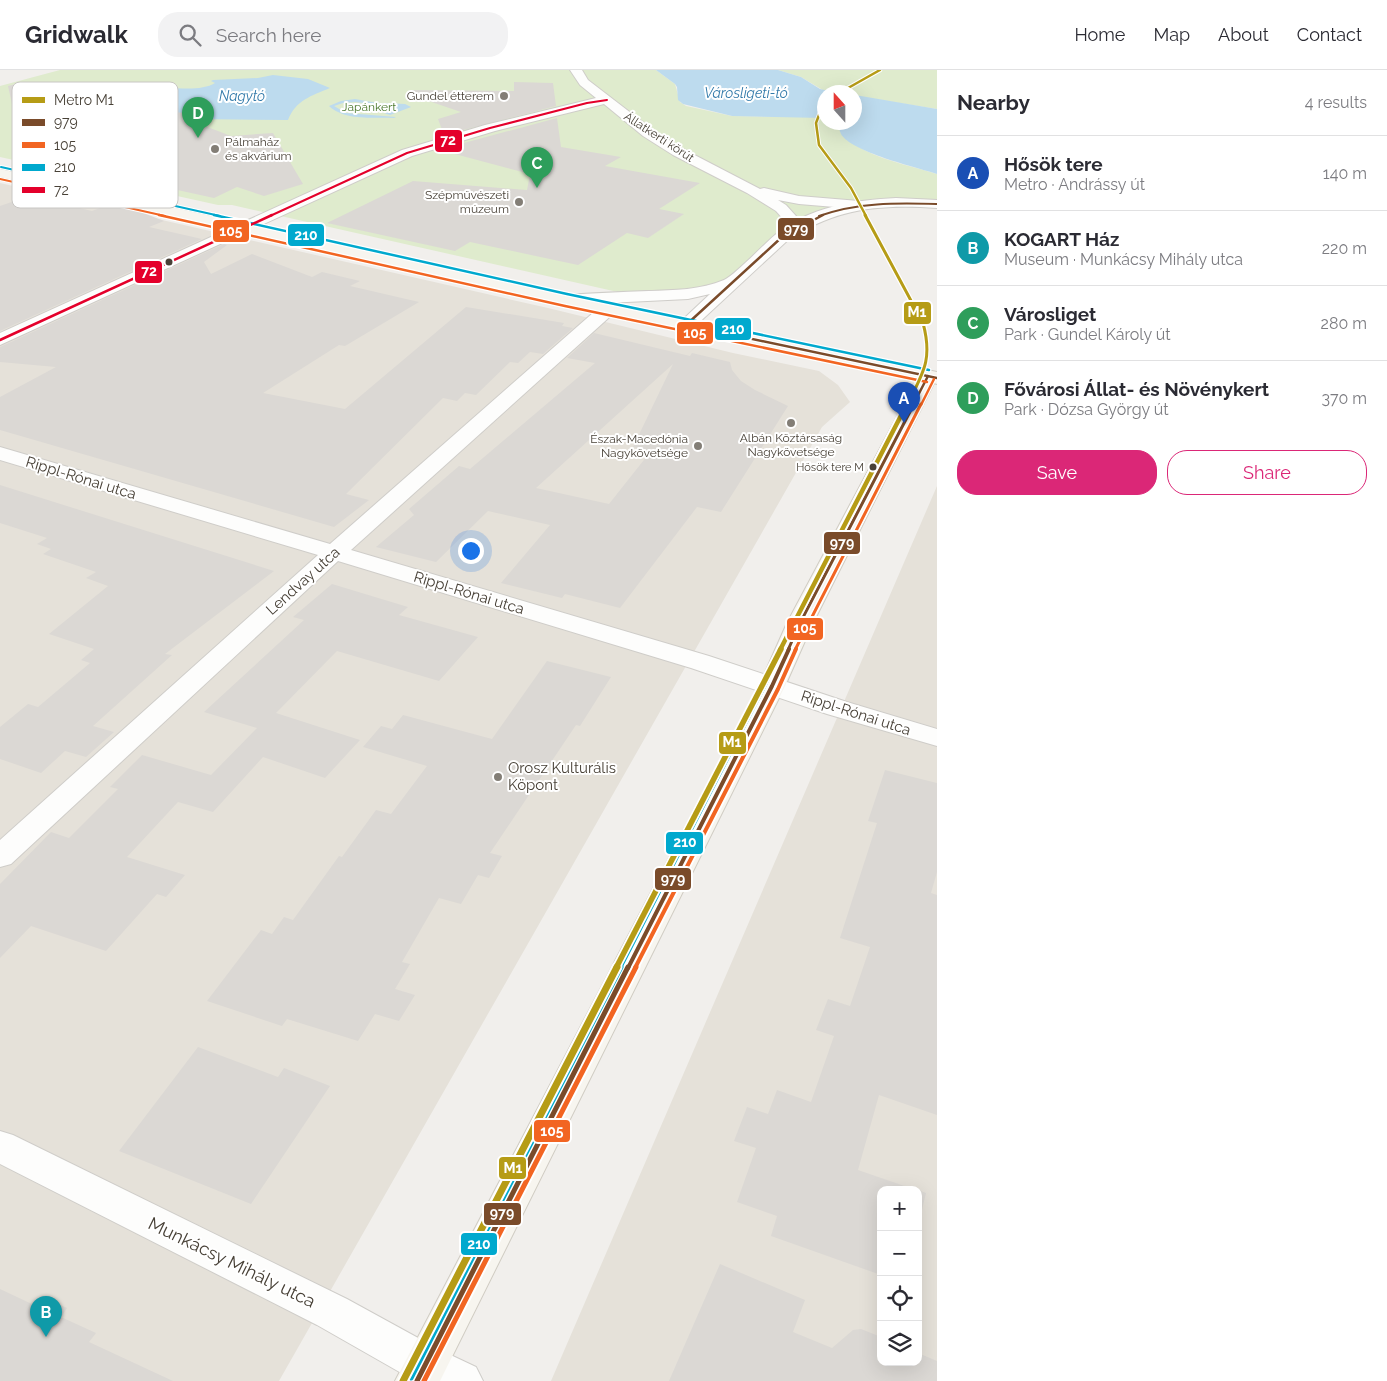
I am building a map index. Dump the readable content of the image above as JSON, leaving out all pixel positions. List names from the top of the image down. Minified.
{"streets":{"street":["Állatkerti körút","Rippl-Rónai utca","Lendvay utca","Munkácsy Mihály utca"]},"crossings":[["Rippl-Rónai utca","Lendvay utca"]],"water":["Városligeti-tó","Nagytó"],"parks":["Japánkert"],"places":["Gundel étterem","Pálmaház és akvárium","Szépművészeti múzeum","Albán Köztársaság Nagykövetsége","Észak-Macedónia Nagykövetsége","Hősök tere M","Orosz Kulturális Köpont"],"lines":["metro line M1","transit line 72","transit line 210","transit line 105","transit line 979"],"legend":["Metro M1","979","105","210","72"],"north":"top","page":{"header":"Gridwalk","search":"Search here","nav":["Home","Map","About","Contact"],"heading":["Nearby","4 results"],"pins":["D","C","A","B"],"list":[{"mark":"A","name":"Hősök tere","note":"Metro · Andrássy út","value":"140 m"},{"mark":"B","name":"KOGART Ház","note":"Museum · Munkácsy Mihály utca","value":"220 m"},{"mark":"C","name":"Városliget","note":"Park · Gundel Károly út","value":"280 m"},{"mark":"D","name":"Fővárosi Állat- és Növénykert","note":"Park · Dózsa György út","value":"370 m"}],"buttons":["Save","Share"],"map_buttons":["+","−"]}}
